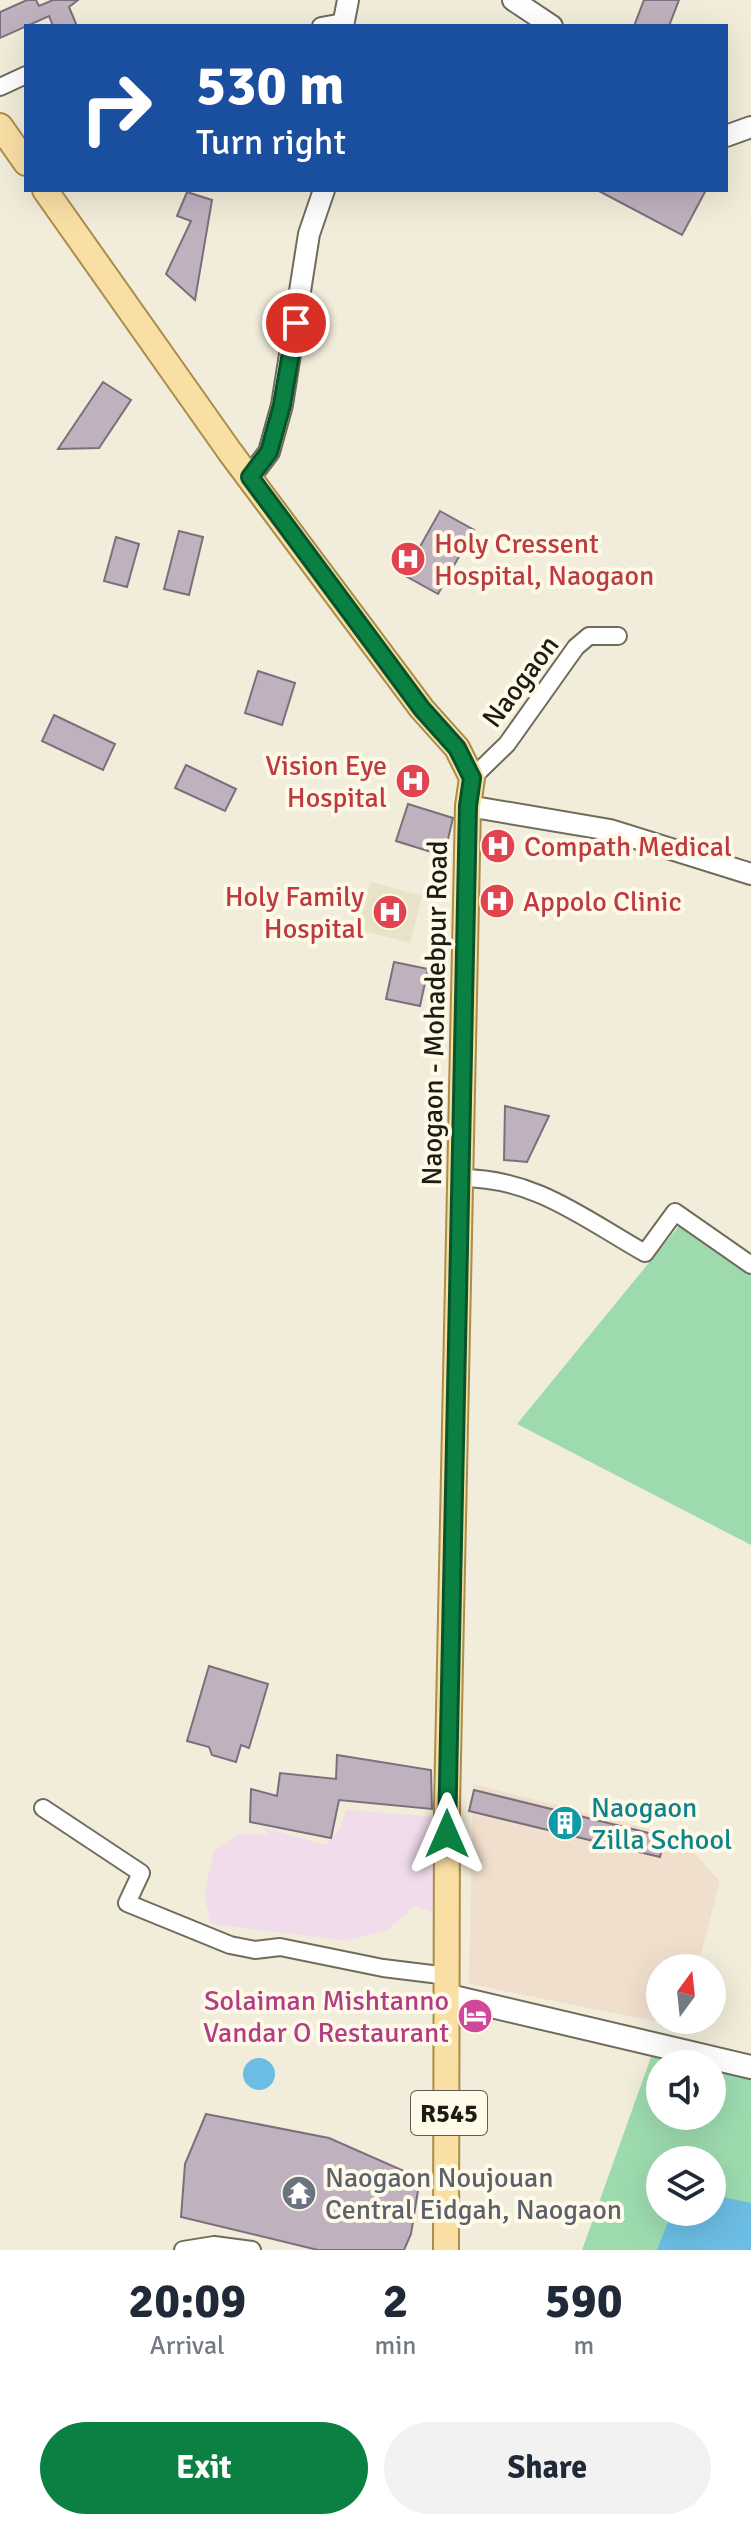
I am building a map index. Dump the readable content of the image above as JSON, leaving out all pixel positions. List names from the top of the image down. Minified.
{"streets":{"main road":["Naogaon - Mohadebpur Road","R545"],"street":["Naogaon"]},"crossings":[["Naogaon","Naogaon - Mohadebpur Road"],["Naogaon - Mohadebpur Road","R545"]],"places":{"hospital":["Holy Cressent Hospital, Naogaon","Vision Eye Hospital","Compath Medical","Appolo Clinic","Holy Family Hospital"],"building":["Naogaon Zilla School"],"hotel":["Solaiman Mishtanno Vandar O Restaurant"],"temple":["Naogaon Noujouan Central Eidgah, Naogaon"]},"north":"top","page":{"turn":["530 m","Turn right"],"eta":["20:09","Arrival","2","min","590","m"],"buttons":["Exit","Share"]}}
